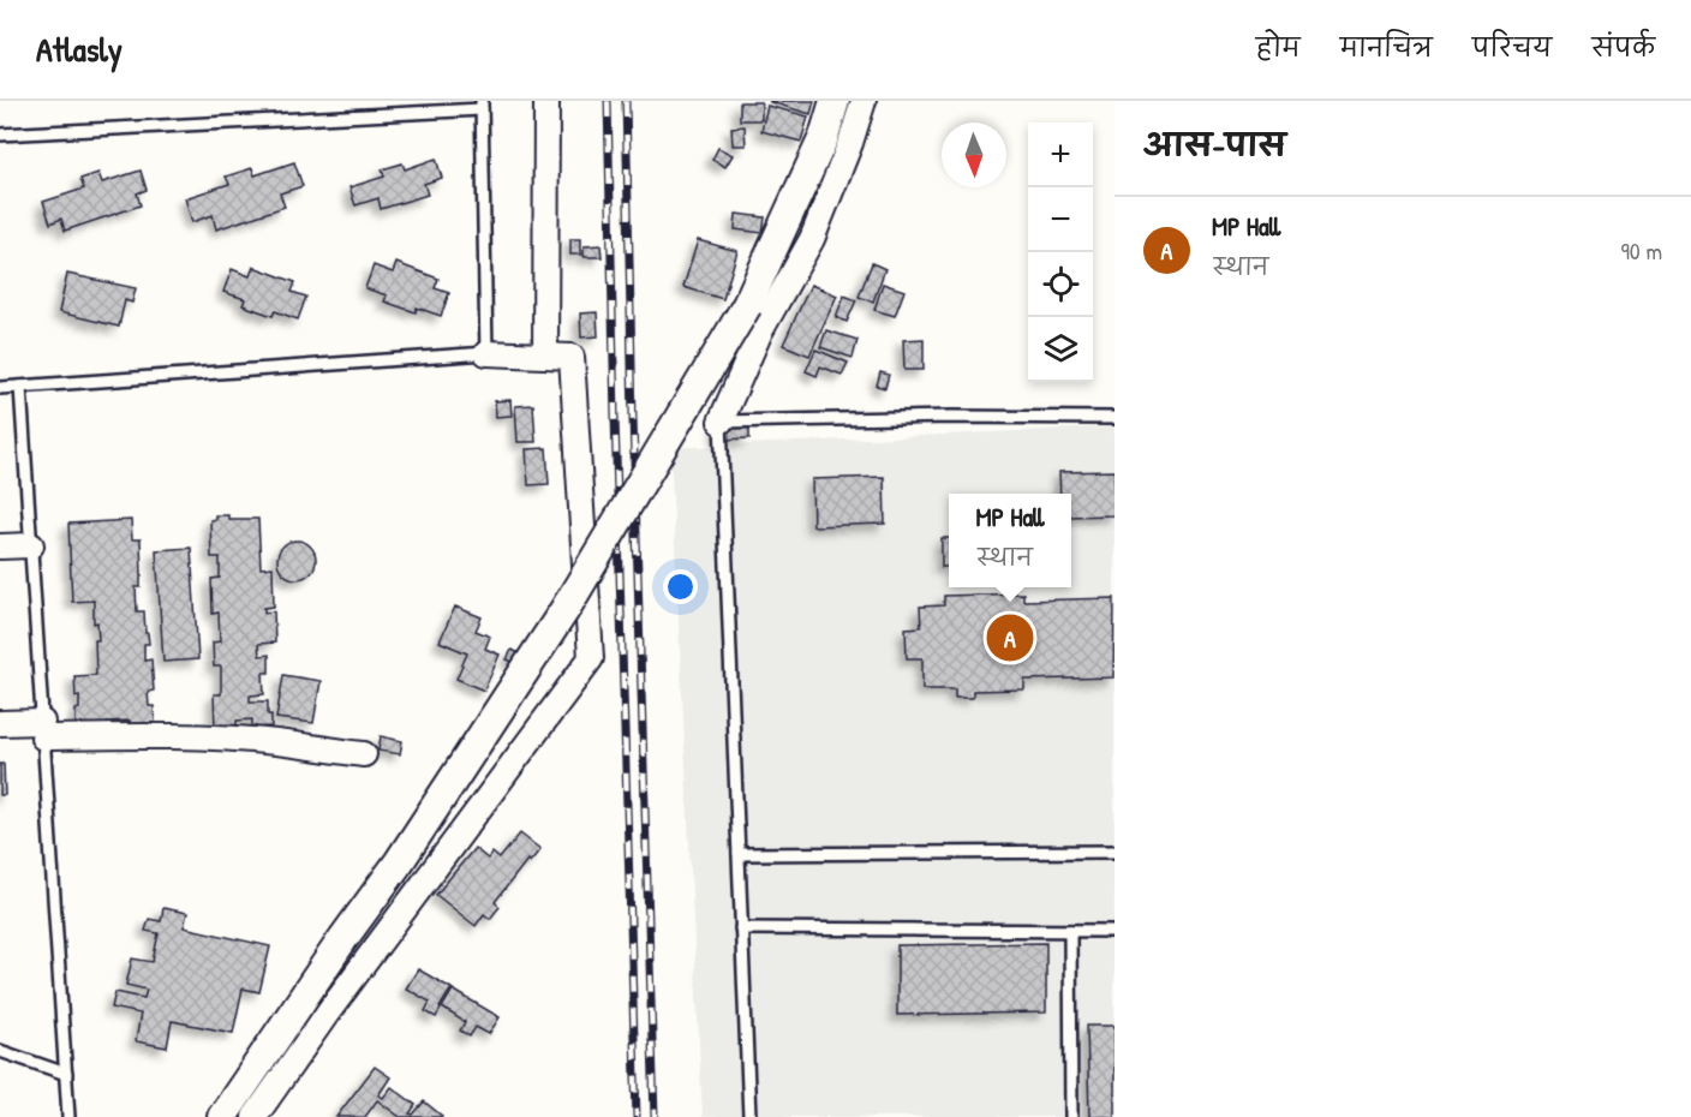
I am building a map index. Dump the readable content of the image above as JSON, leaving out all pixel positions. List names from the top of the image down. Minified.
{"north":"bottom","page":{"header":"Atlasly","nav":["होम","मानचित्र","परिचय","संपर्क"],"heading":"आस-पास","map_buttons":["+","−"],"list":[{"mark":"A","name":"MP Hall","note":"स्थान","value":"90 m"}],"popup":["MP Hall","स्थान"],"pins":"A"}}
